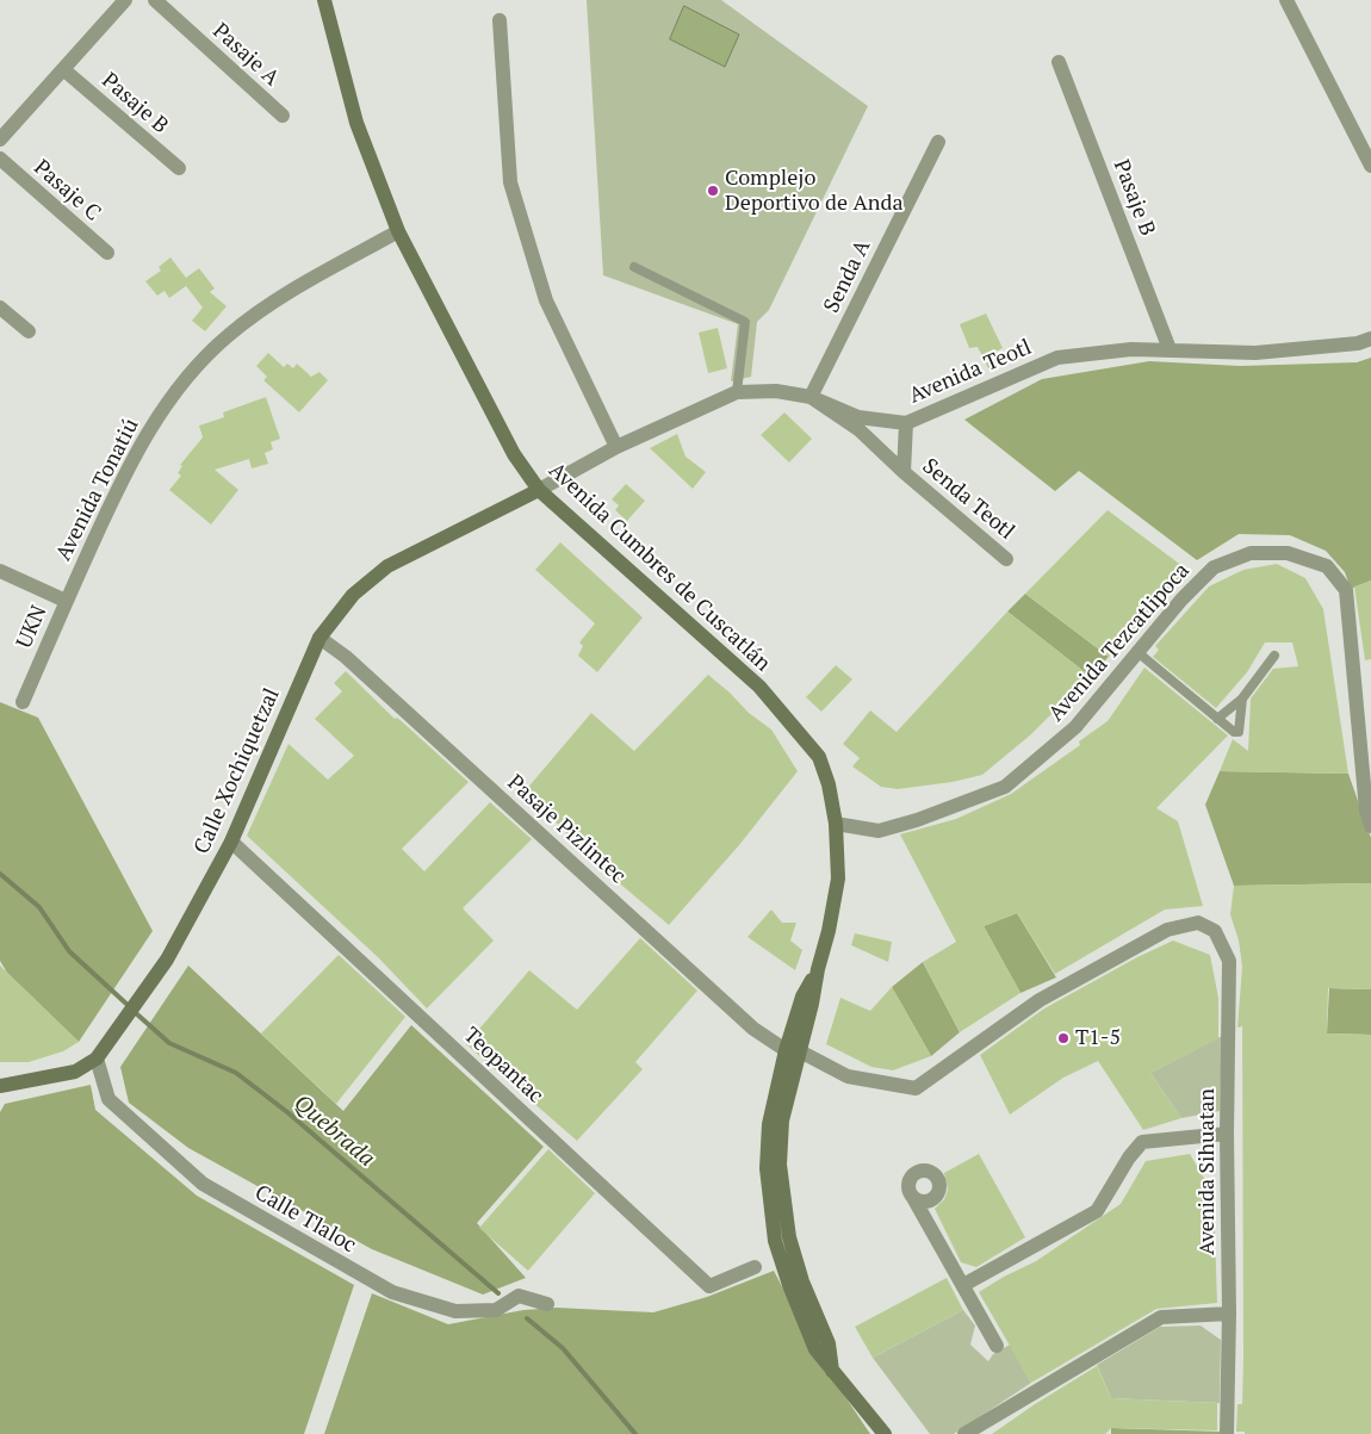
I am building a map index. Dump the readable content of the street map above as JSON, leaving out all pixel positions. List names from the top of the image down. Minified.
{"streets":{"main road":["Avenida Cumbres de Cuscatlán","Calle Xochiquetzal"],"street":["Pasaje A","Pasaje B","Pasaje C","Senda A","Avenida Teotl","Avenida Tonatiú","Senda Teotl","UKN","Avenida Tezcatlipoca","Pasaje Pizlintec","Teopantac","Avenida Sihuatan","Calle Tlaloc"]},"crossings":[["Pasaje B","Avenida Teotl"],["Senda A","Avenida Teotl"],["Senda A","Senda Teotl"],["Avenida Teotl","Senda Teotl"],["Avenida Teotl","Avenida Cumbres de Cuscatlán"],["Avenida Teotl","Calle Xochiquetzal"],["Avenida Tonatiú","Avenida Cumbres de Cuscatlán"],["Avenida Tonatiú","UKN"],["Avenida Cumbres de Cuscatlán","Avenida Tezcatlipoca"],["Avenida Cumbres de Cuscatlán","Calle Xochiquetzal"],["Avenida Cumbres de Cuscatlán","Pasaje Pizlintec"],["Calle Xochiquetzal","Pasaje Pizlintec"],["Calle Xochiquetzal","Teopantac"],["Calle Xochiquetzal","Calle Tlaloc"],["Pasaje Pizlintec","Avenida Sihuatan"]],"water":["Quebrada"],"places":["Complejo Deportivo de Anda","T1-5"]}
